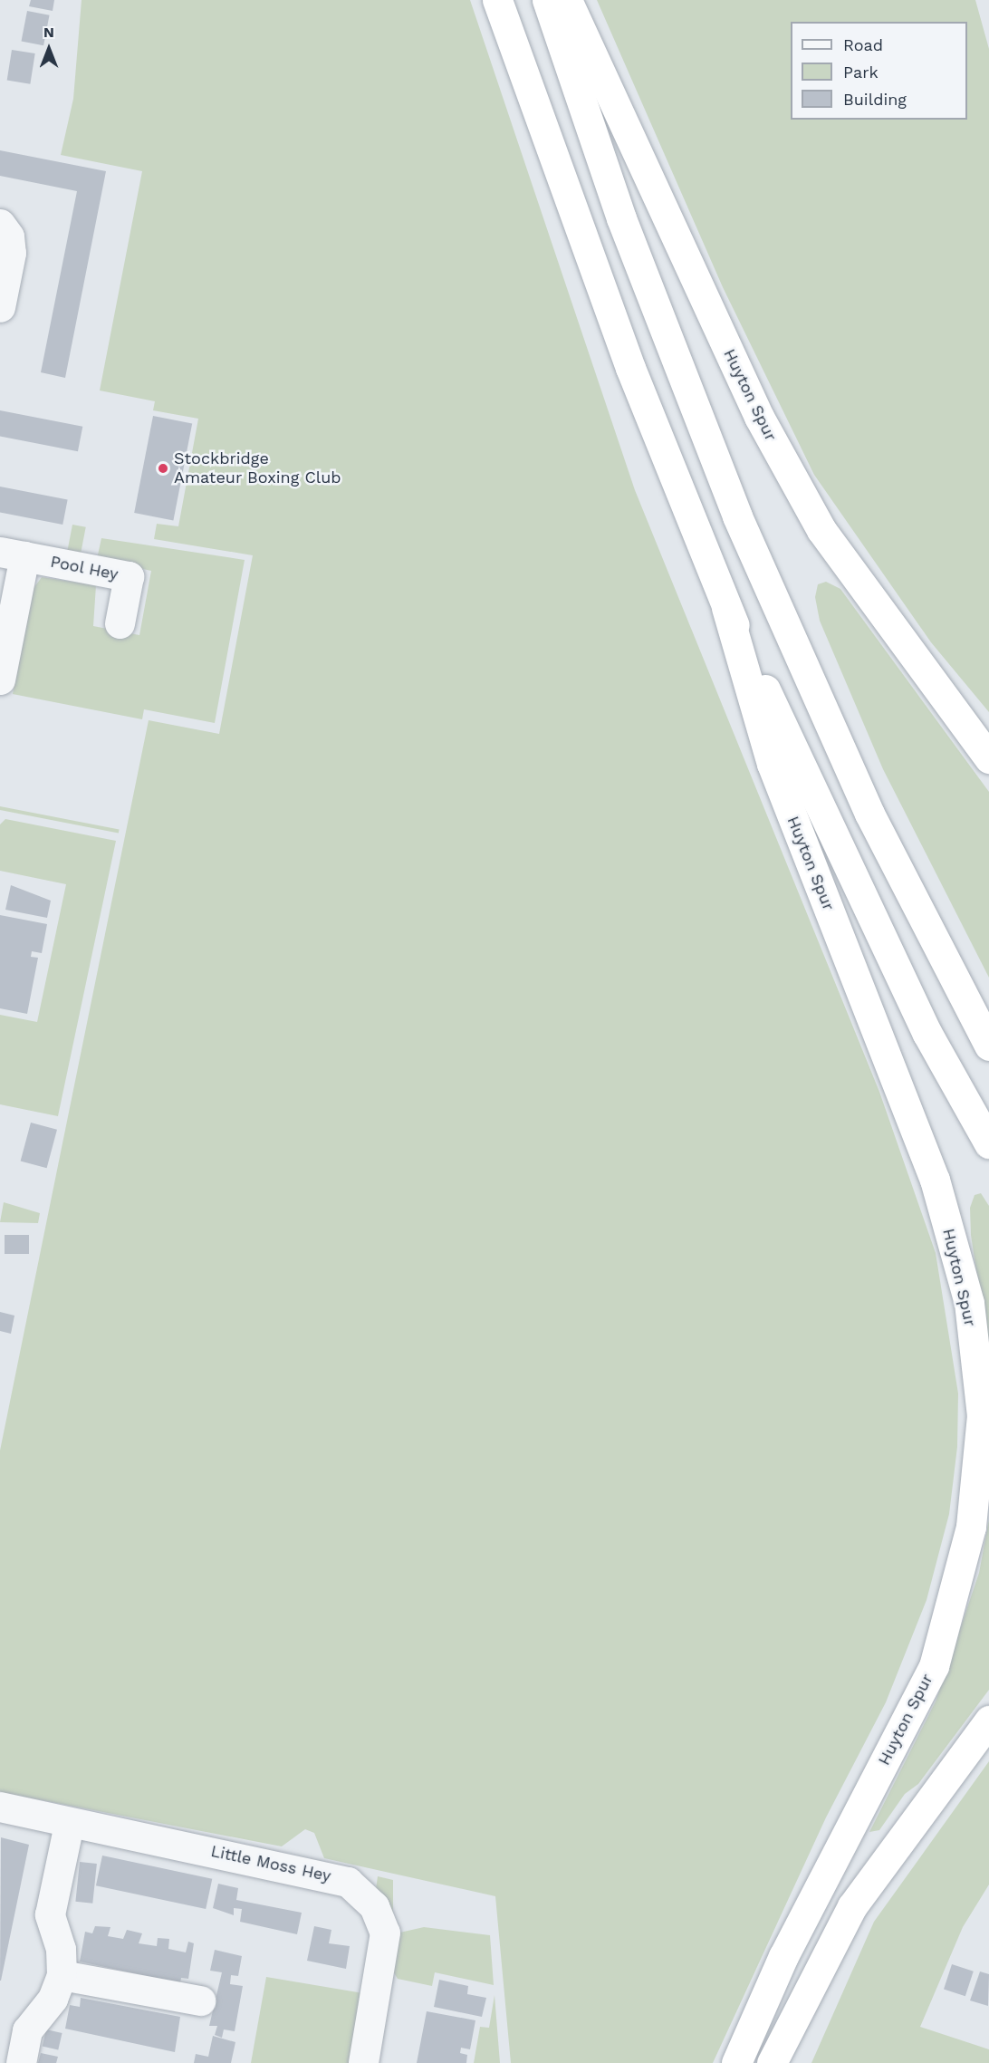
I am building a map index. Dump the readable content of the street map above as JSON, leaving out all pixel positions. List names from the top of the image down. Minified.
{"streets":{"highway":["Huyton Spur"],"street":["Pool Hey","Little Moss Hey"]},"places":["Stockbridge Amateur Boxing Club"],"legend":["Road","Park","Building"],"north":"top"}
